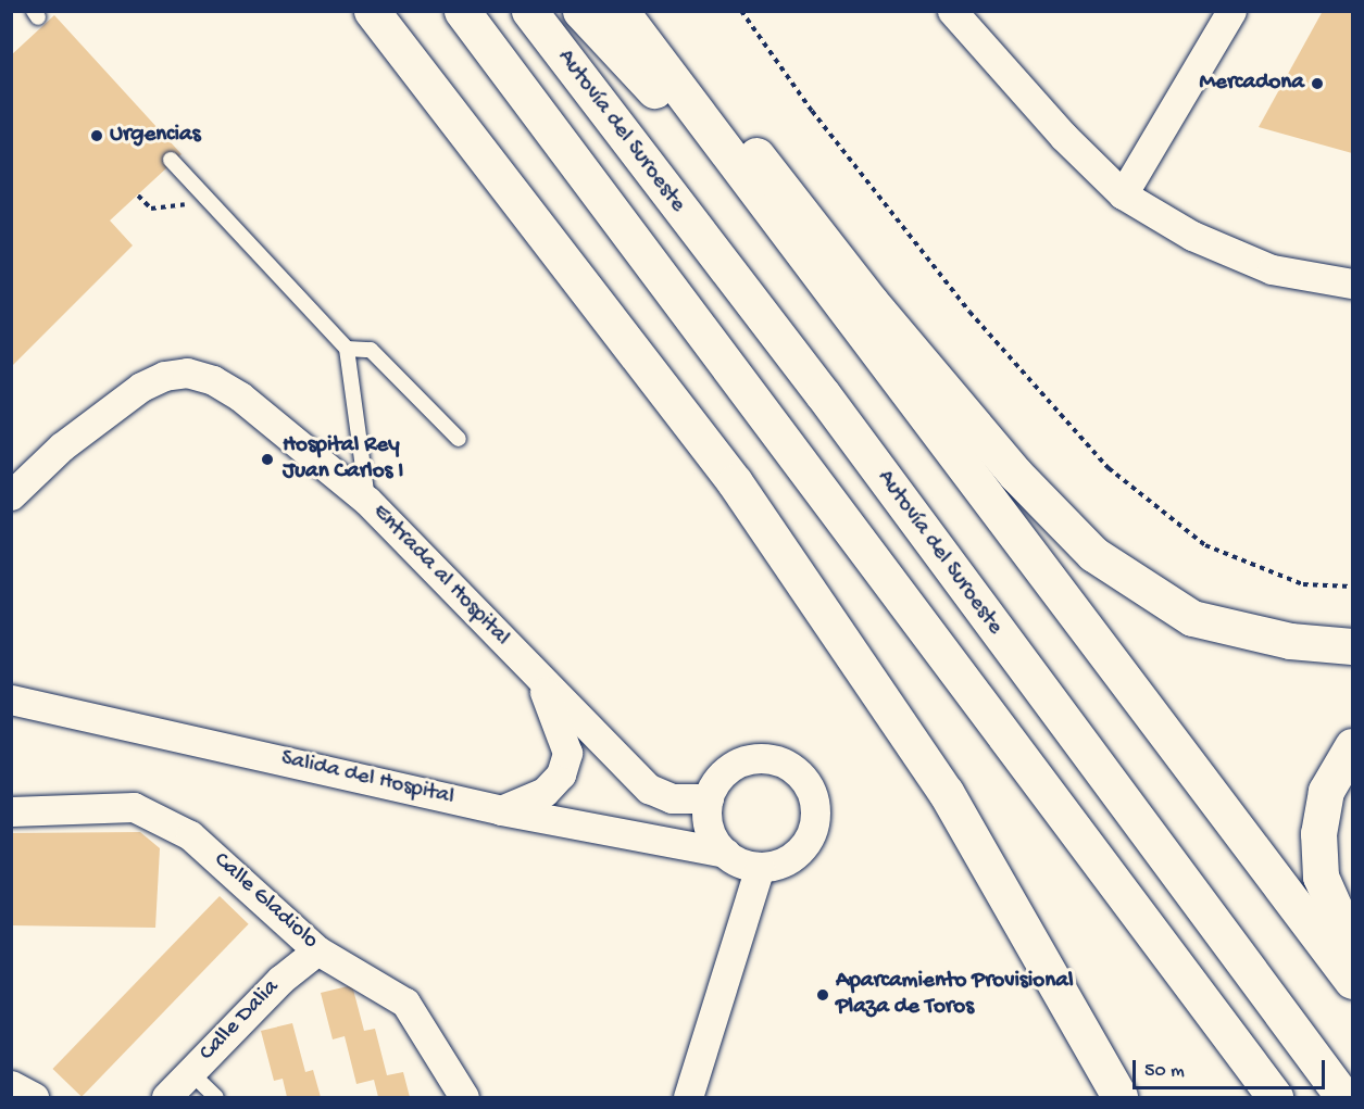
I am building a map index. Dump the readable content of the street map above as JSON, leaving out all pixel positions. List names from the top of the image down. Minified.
{"streets":{"highway":["Autovía del Suroeste"],"street":["Entrada al Hospital","Salida del Hospital","Calle Gladiolo","Calle Dalia"]},"crossings":[["Entrada al Hospital","Salida del Hospital"],["Calle Gladiolo","Calle Dalia"]],"places":["Mercadona","Urgencias","Hospital Rey Juan Carlos I","Aparcamiento Provisional Plaza de Toros"],"scale_bar":"50 m"}
